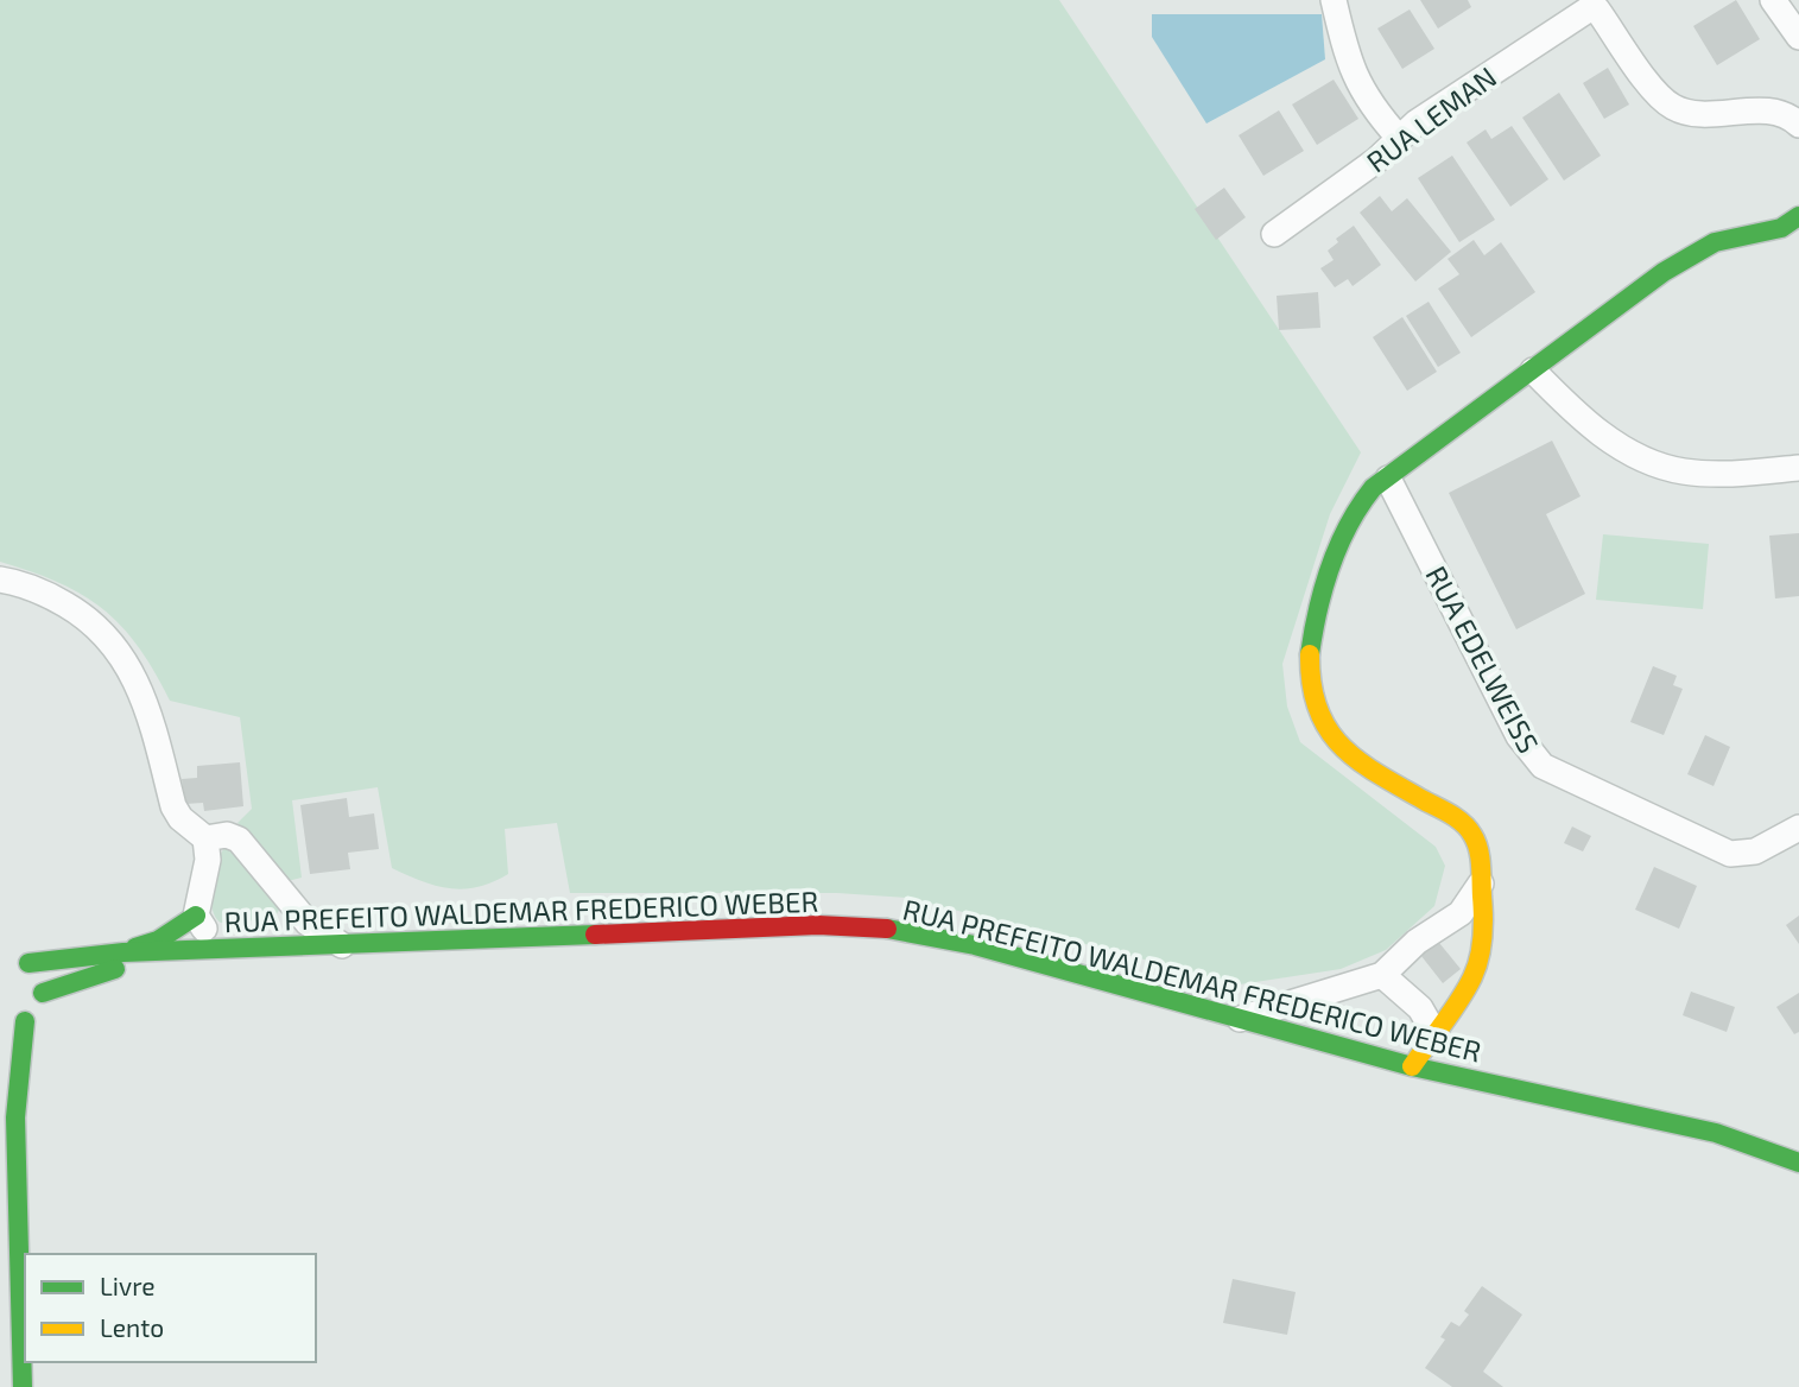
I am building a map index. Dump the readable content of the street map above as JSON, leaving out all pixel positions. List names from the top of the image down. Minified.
{"streets":{"main road":["RUA PREFEITO WALDEMAR FREDERICO WEBER"],"street":["RUA LEMAN","RUA EDELWEISS"]},"legend":["Livre","Lento"]}
